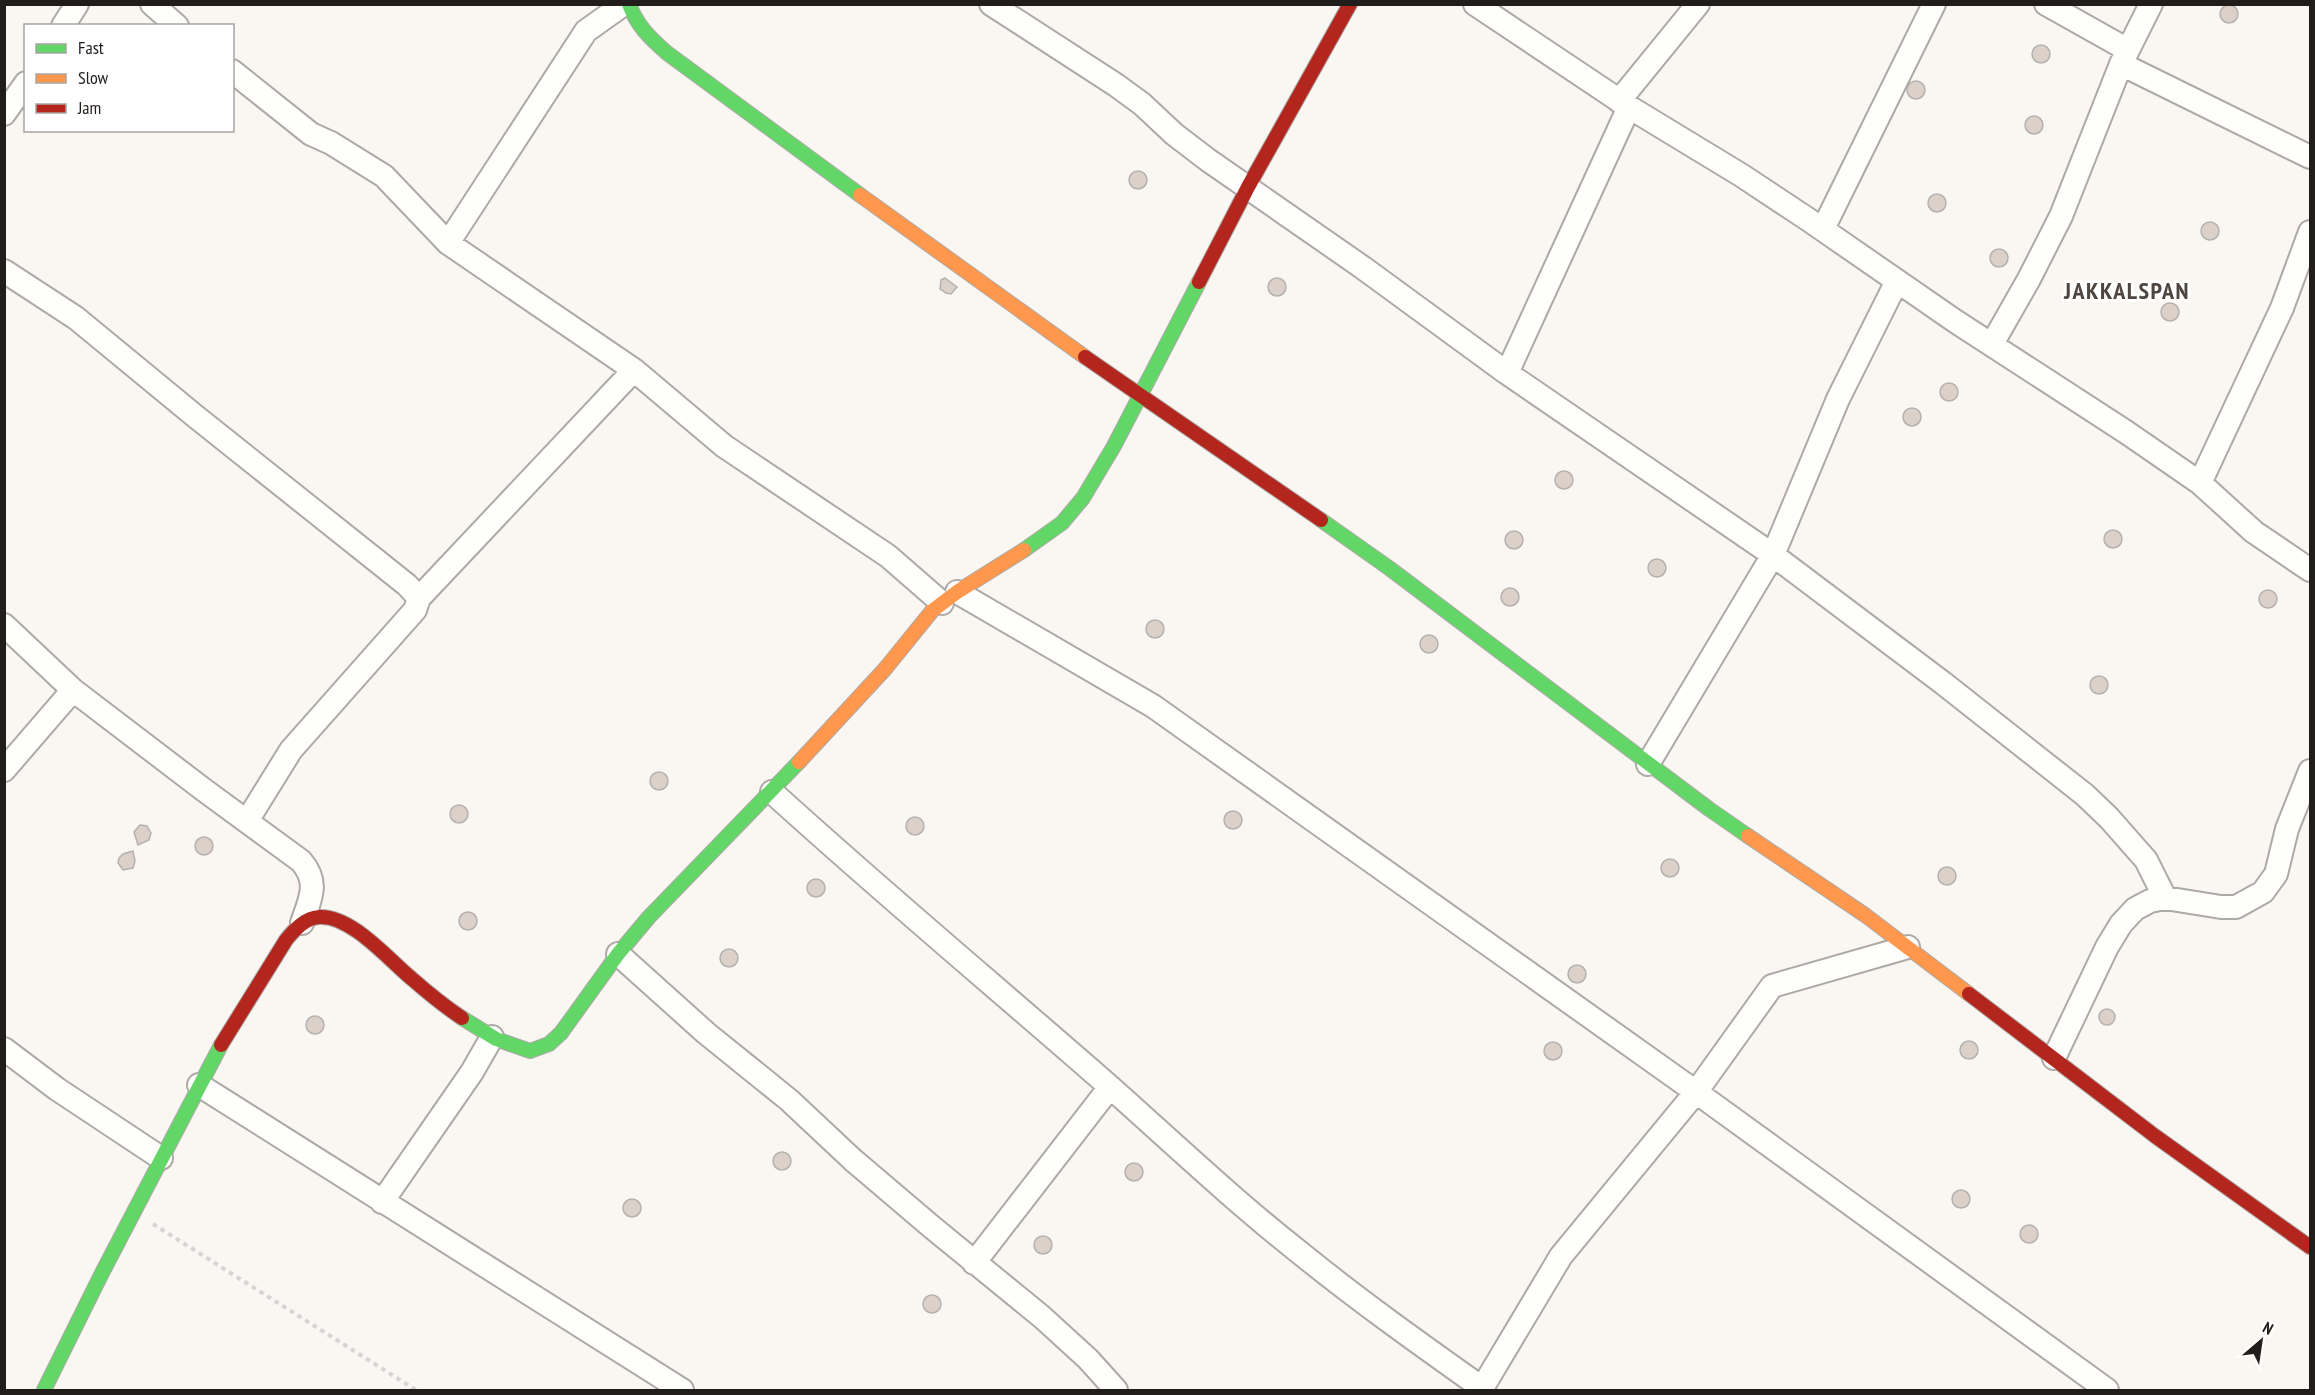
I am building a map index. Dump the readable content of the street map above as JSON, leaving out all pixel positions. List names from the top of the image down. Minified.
{"districts":["JAKKALSPAN"],"legend":["Fast","Slow","Jam"],"north":"top right"}
